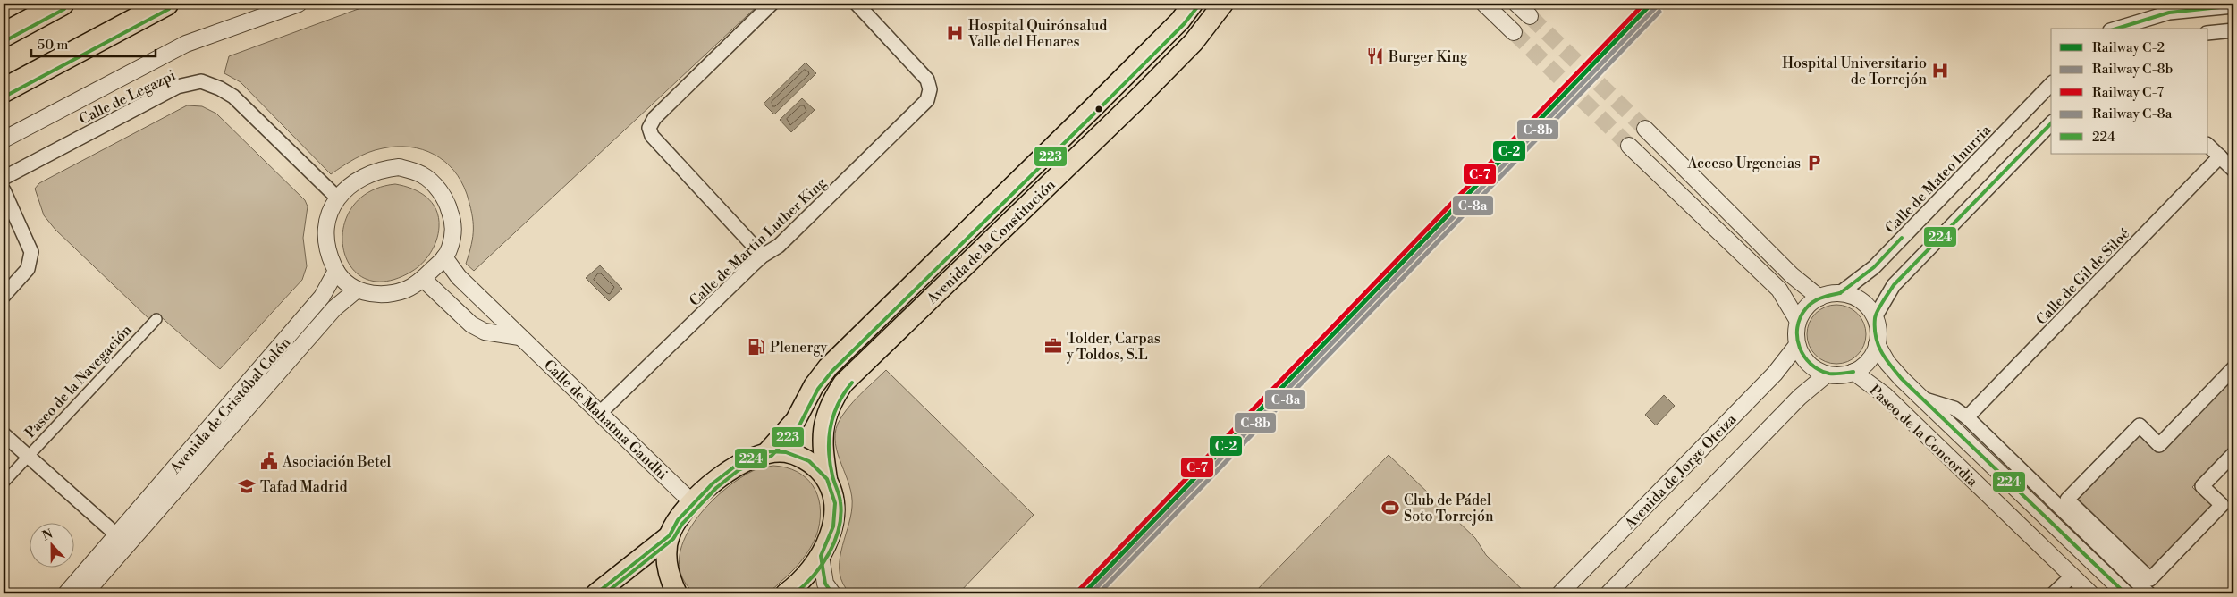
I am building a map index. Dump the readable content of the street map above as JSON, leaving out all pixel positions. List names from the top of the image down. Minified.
{"streets":{"main road":["Avenida de la Constitución"],"street":["Calle de Legazpi","Calle de Mateo Inurria","Calle de Martin Luther King","Calle de Gil de Siloé","Paseo de la Navegación","Avenida de Cristóbal Colón","Calle de Mahatma Gandhi","Paseo de la Concordia","Avenida de Jorge Oteiza"]},"crossings":[["Calle de Legazpi","Avenida de Cristóbal Colón"],["Calle de Legazpi","Calle de Mahatma Gandhi"],["Calle de Mateo Inurria","Paseo de la Concordia"],["Calle de Mateo Inurria","Avenida de Jorge Oteiza"],["Calle de Martin Luther King","Calle de Mahatma Gandhi"],["Calle de Gil de Siloé","Paseo de la Concordia"],["Avenida de Cristóbal Colón","Calle de Mahatma Gandhi"],["Paseo de la Concordia","Avenida de Jorge Oteiza"]],"places":{"hospital":["Hospital Quirónsalud Valle del Henares","Hospital Universitario de Torrejón"],"restaurant":["Burger King"],"parking":["Acceso Urgencias"],"office":["Tolder, Carpas y Toldos, S.L"],"fuel station":["Plenergy"],"public building":["Asociación Betel"],"school or university":["Tafad Madrid"],"sports":["Club de Pádel Soto Torrejón"]},"lines":["rail line C-2","rail line C-7","transit line 224","rail line C-8b","transit line 223","rail line C-8a"],"legend":["Railway C-2","Railway C-8b","Railway C-7","Railway C-8a","224"],"scale_bar":"50 m","north":"top"}
